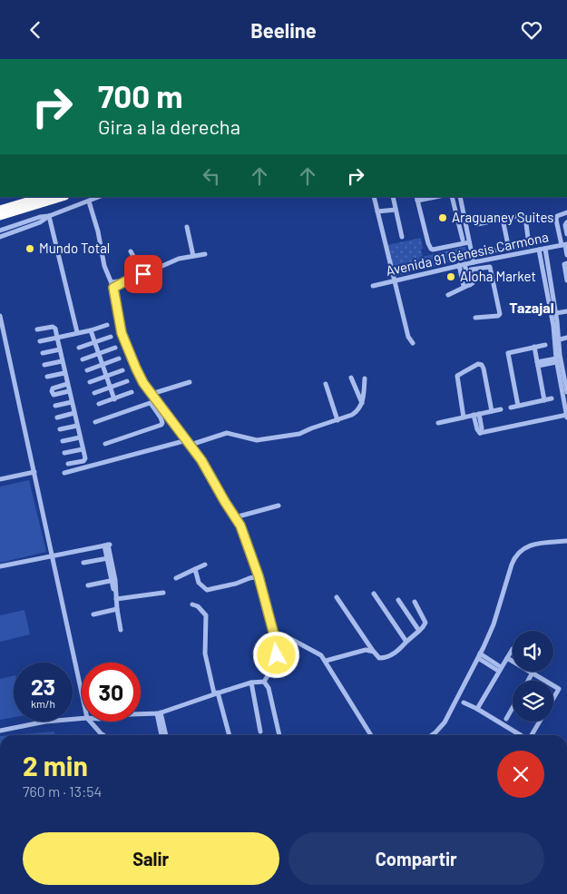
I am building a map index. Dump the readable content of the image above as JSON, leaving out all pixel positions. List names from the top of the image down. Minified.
{"streets":{"street":["Avenida 91 Génesis Carmona"]},"districts":["Tazajal"],"places":["Araguaney Suites","Mundo Total","Aloha Market"],"page":{"header":"Beeline","turn":["700 m","Gira a la derecha"],"speed":"23 km/h","limit":"30","heading":["2 min","760 m · 13:54"],"buttons":["Salir","Compartir"]}}
